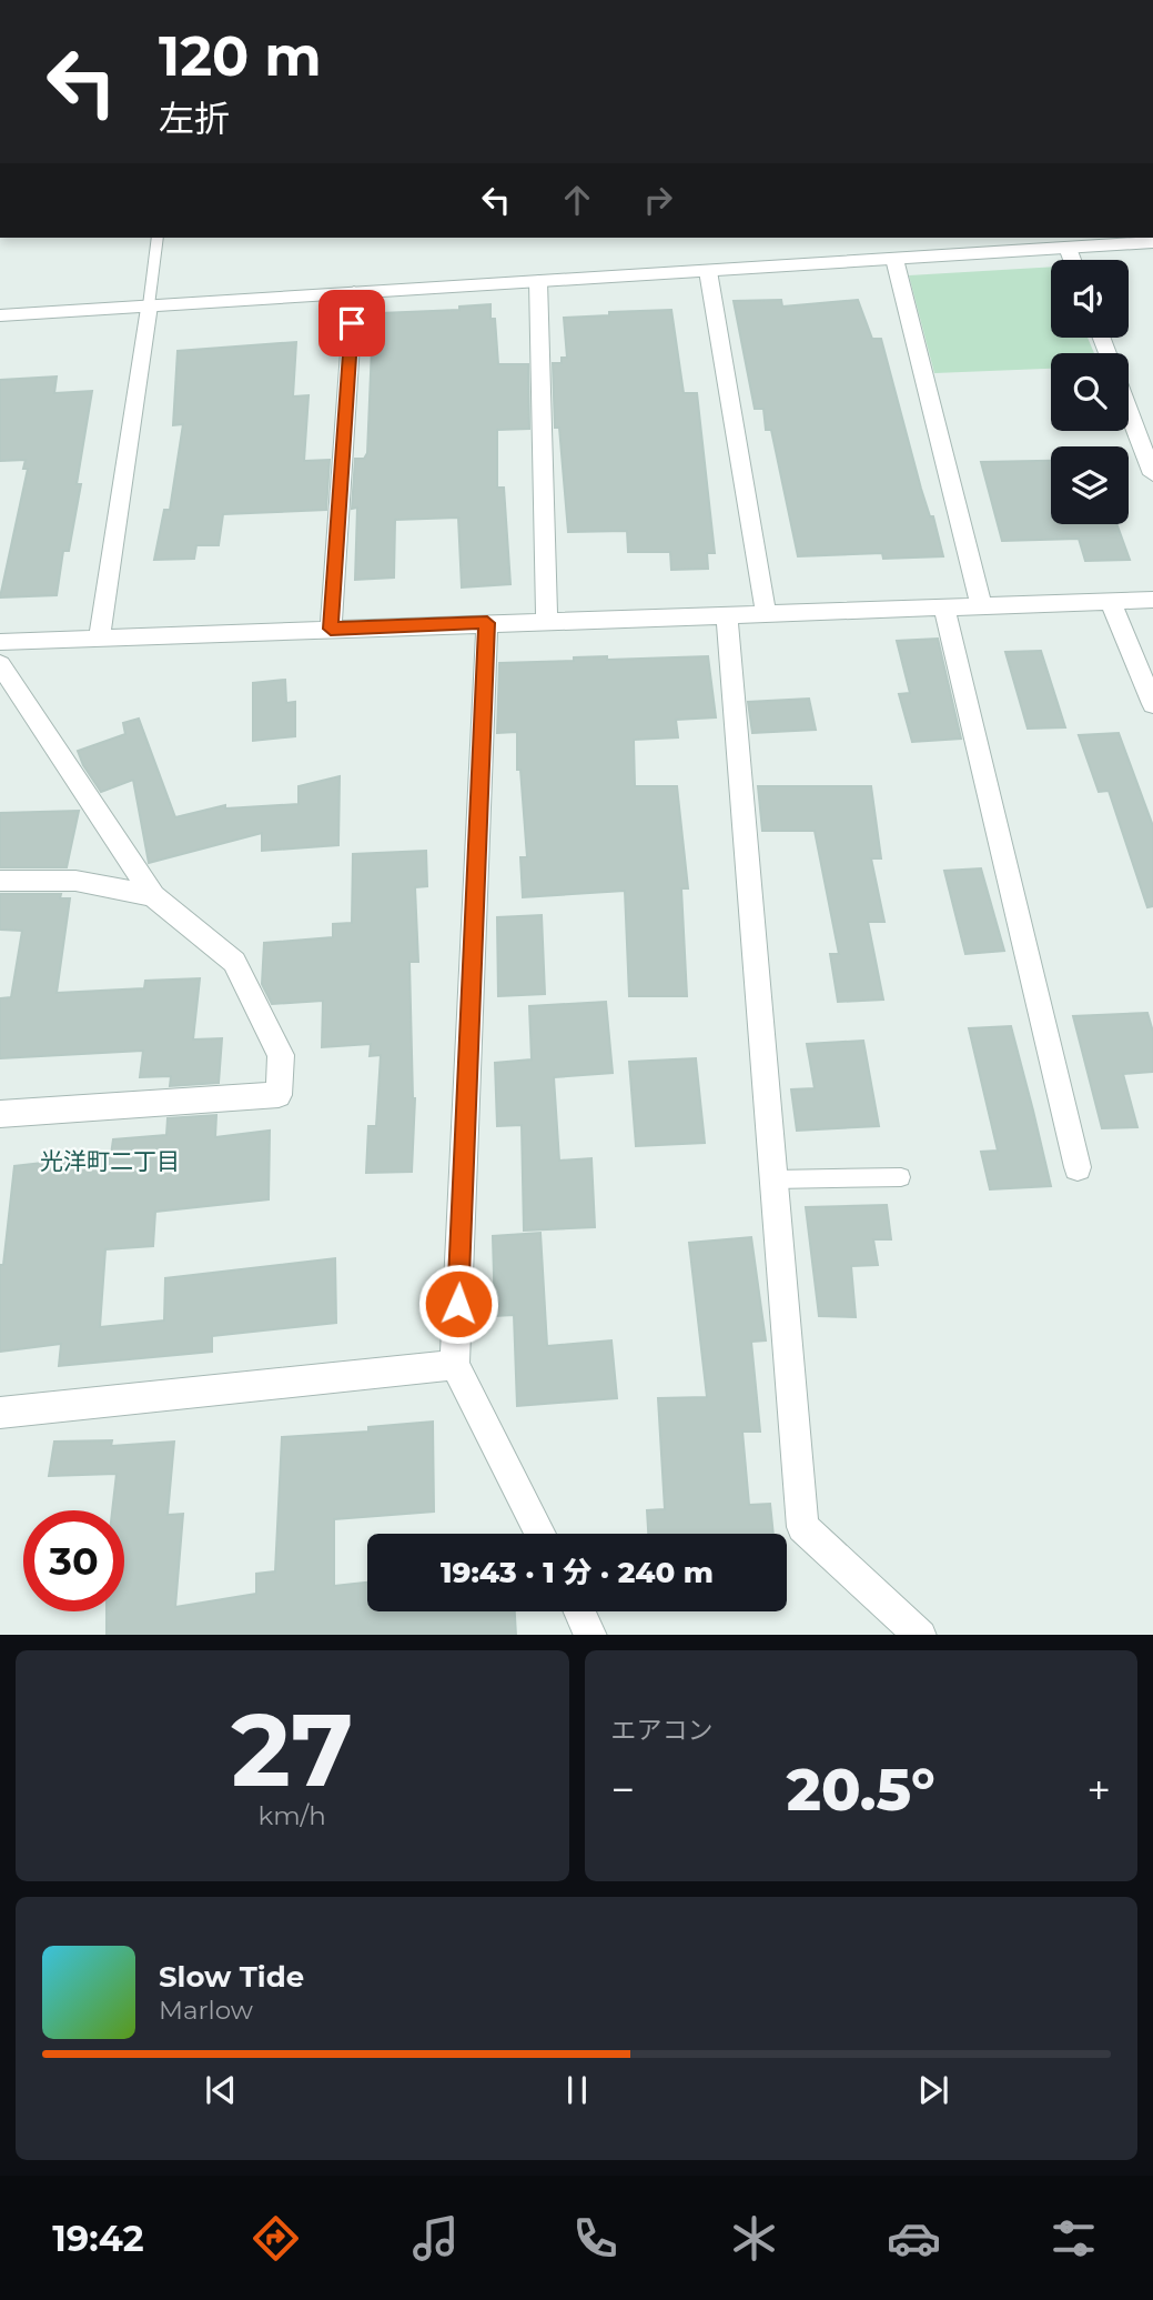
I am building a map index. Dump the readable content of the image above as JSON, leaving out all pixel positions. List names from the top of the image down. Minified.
{"districts":["光洋町二丁目"],"page":{"turn":["120 m","左折"],"limit":"30","trip":"19:43 · 1 分 · 240 m","tile":[["27","km/h"],"エアコン"],"heat":["−","20.5°","+"],"song":["Slow Tide","Marlow"],"tabs":"19:42"}}
